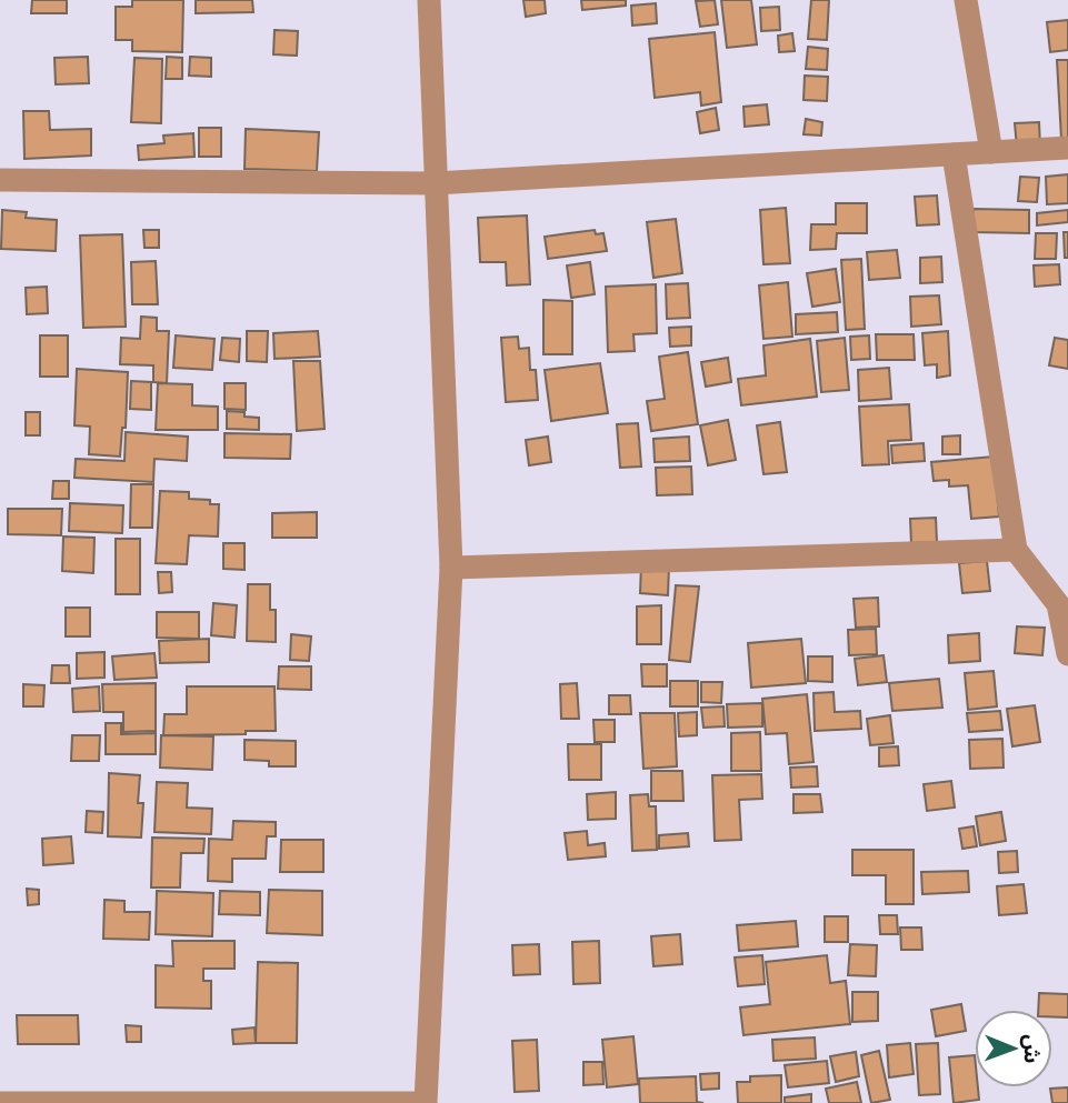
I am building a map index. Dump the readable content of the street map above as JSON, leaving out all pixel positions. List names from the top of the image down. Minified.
{"north":"right"}
